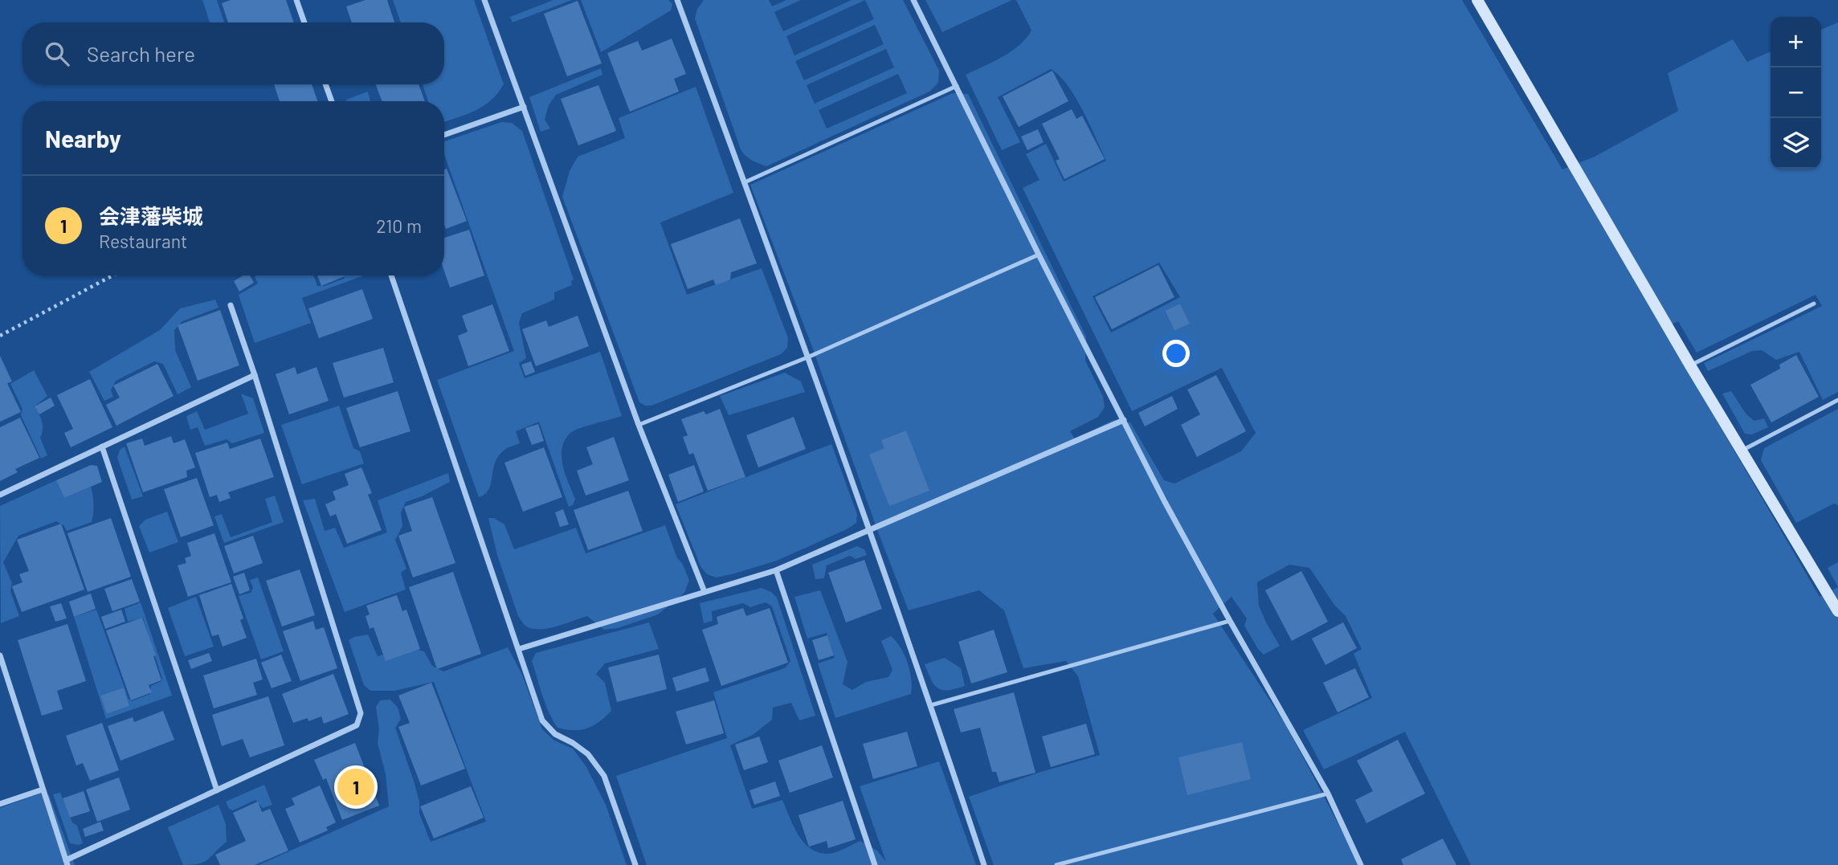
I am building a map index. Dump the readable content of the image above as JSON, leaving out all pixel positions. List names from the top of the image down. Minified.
{"page":{"map_buttons":["+","−"],"search":"Search here","heading":"Nearby","list":[{"mark":"1","name":"会津藩柴城","note":"Restaurant","value":"210 m"}],"pins":"1"}}
